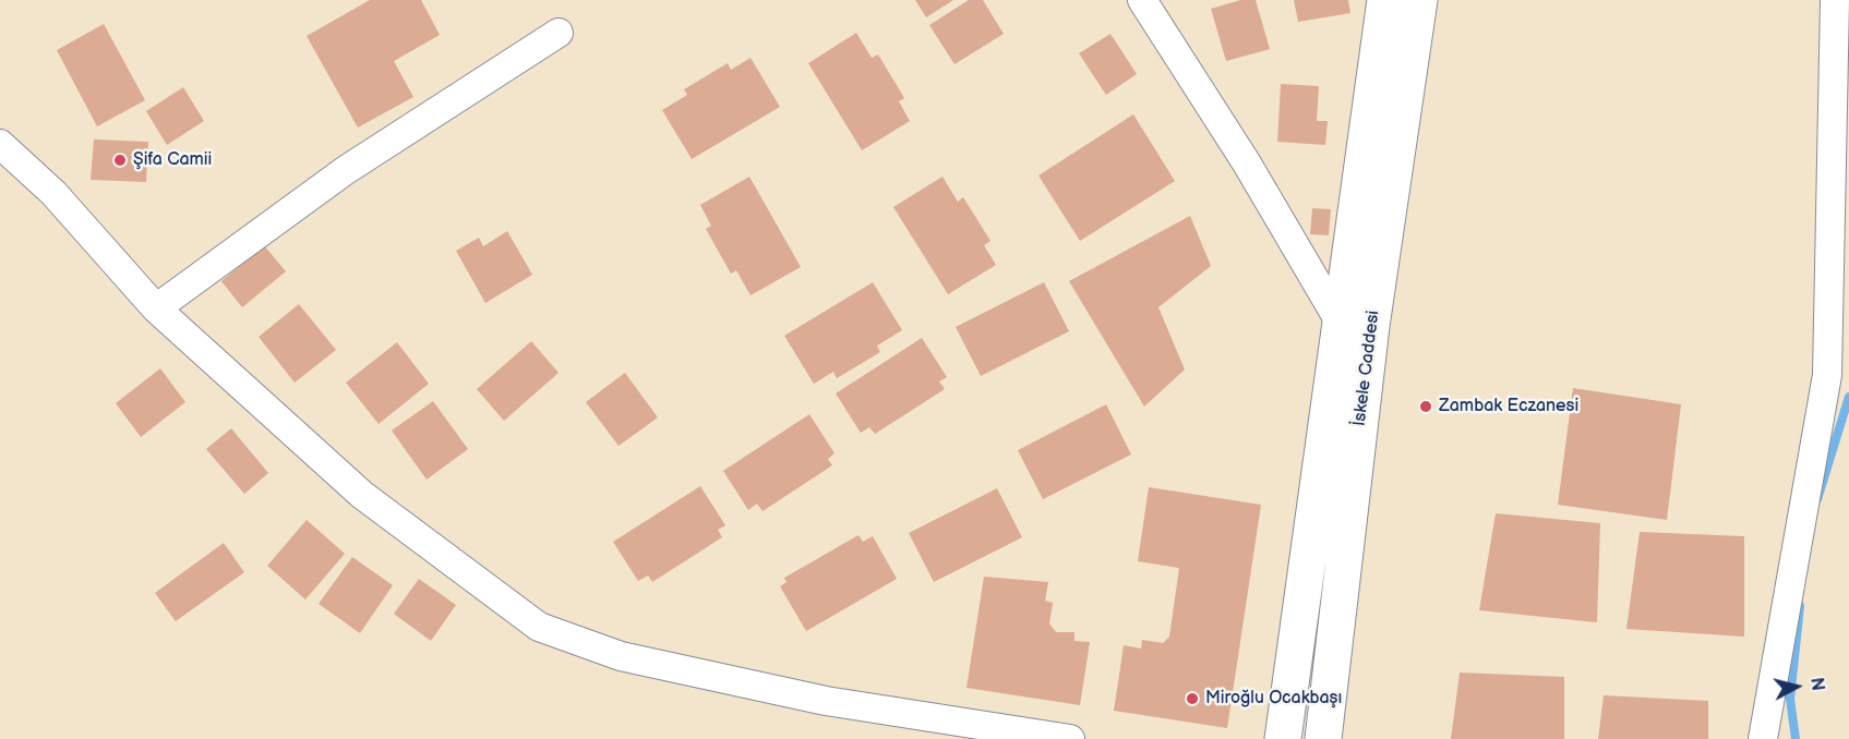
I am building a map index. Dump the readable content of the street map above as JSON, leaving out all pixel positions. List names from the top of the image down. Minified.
{"streets":{"main road":["İskele Caddesi"]},"places":["Şifa Camii","Zambak Eczanesi","Miroğlu Ocakbaşı"],"north":"right"}
